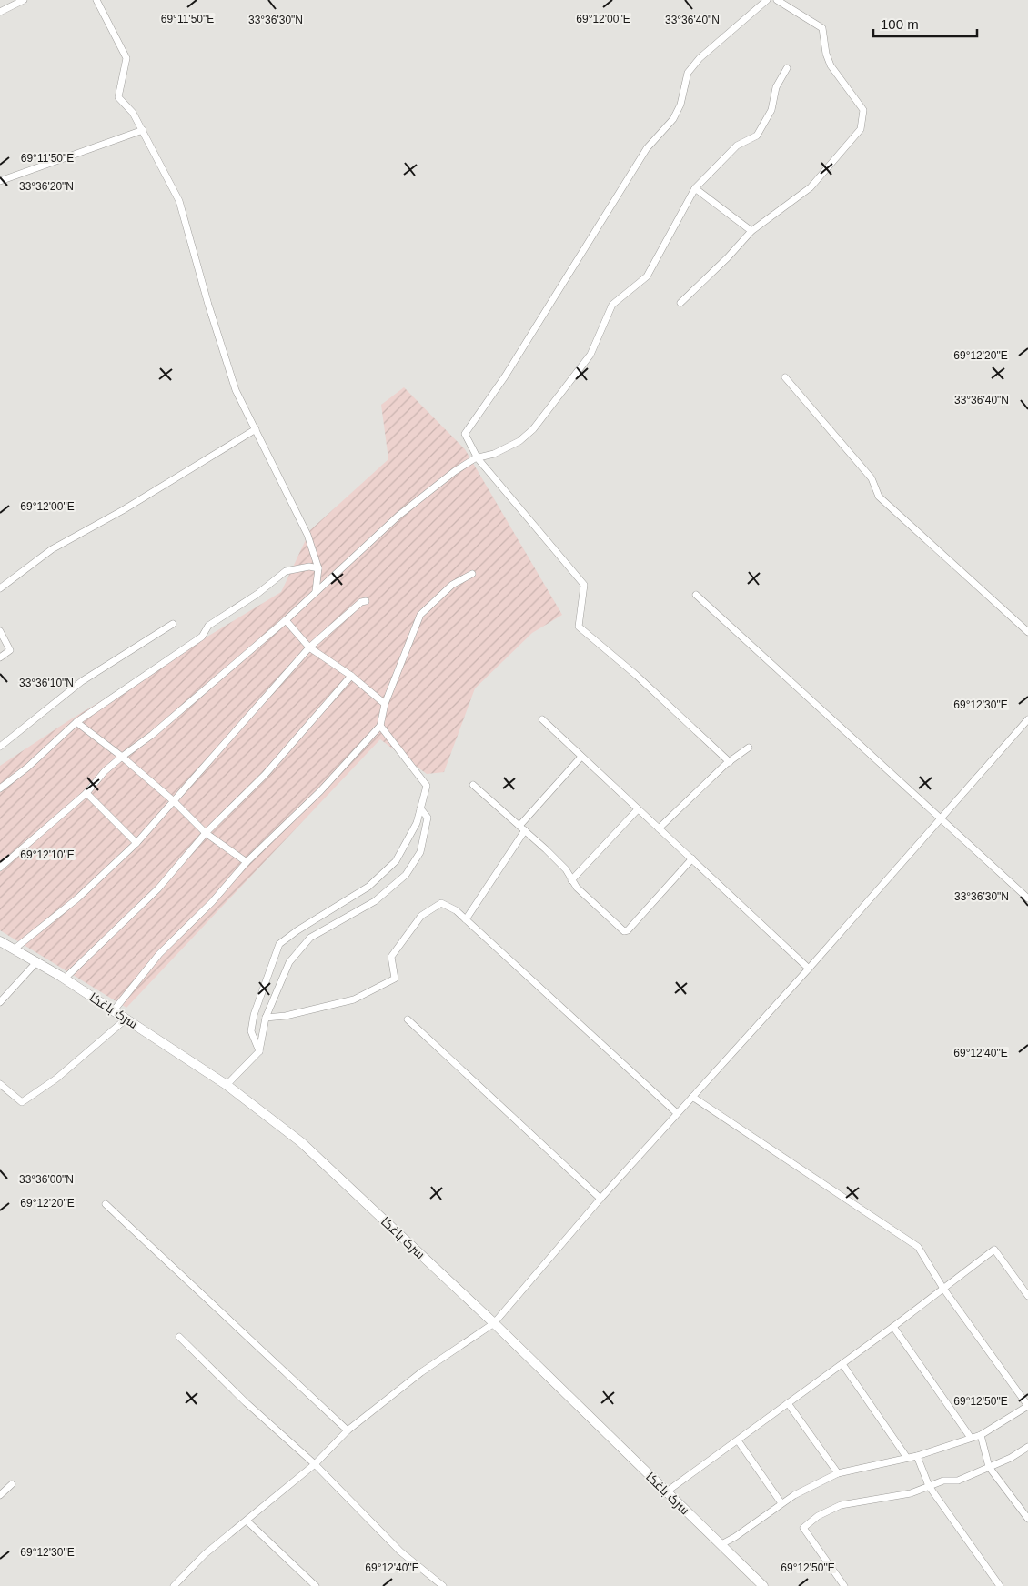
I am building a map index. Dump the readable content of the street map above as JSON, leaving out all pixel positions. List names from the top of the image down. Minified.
{"streets":{"street":["سرک باغکا"]},"scale_bar":"100 m","coordinates":["69°11'50\"E","69°12'00\"E","33°36'30\"N","33°36'40\"N","33°36'20\"N","69°12'20\"E","33°36'10\"N","69°12'30\"E","69°12'10\"E","69°12'40\"E","33°36'00\"N","69°12'50\"E"]}
